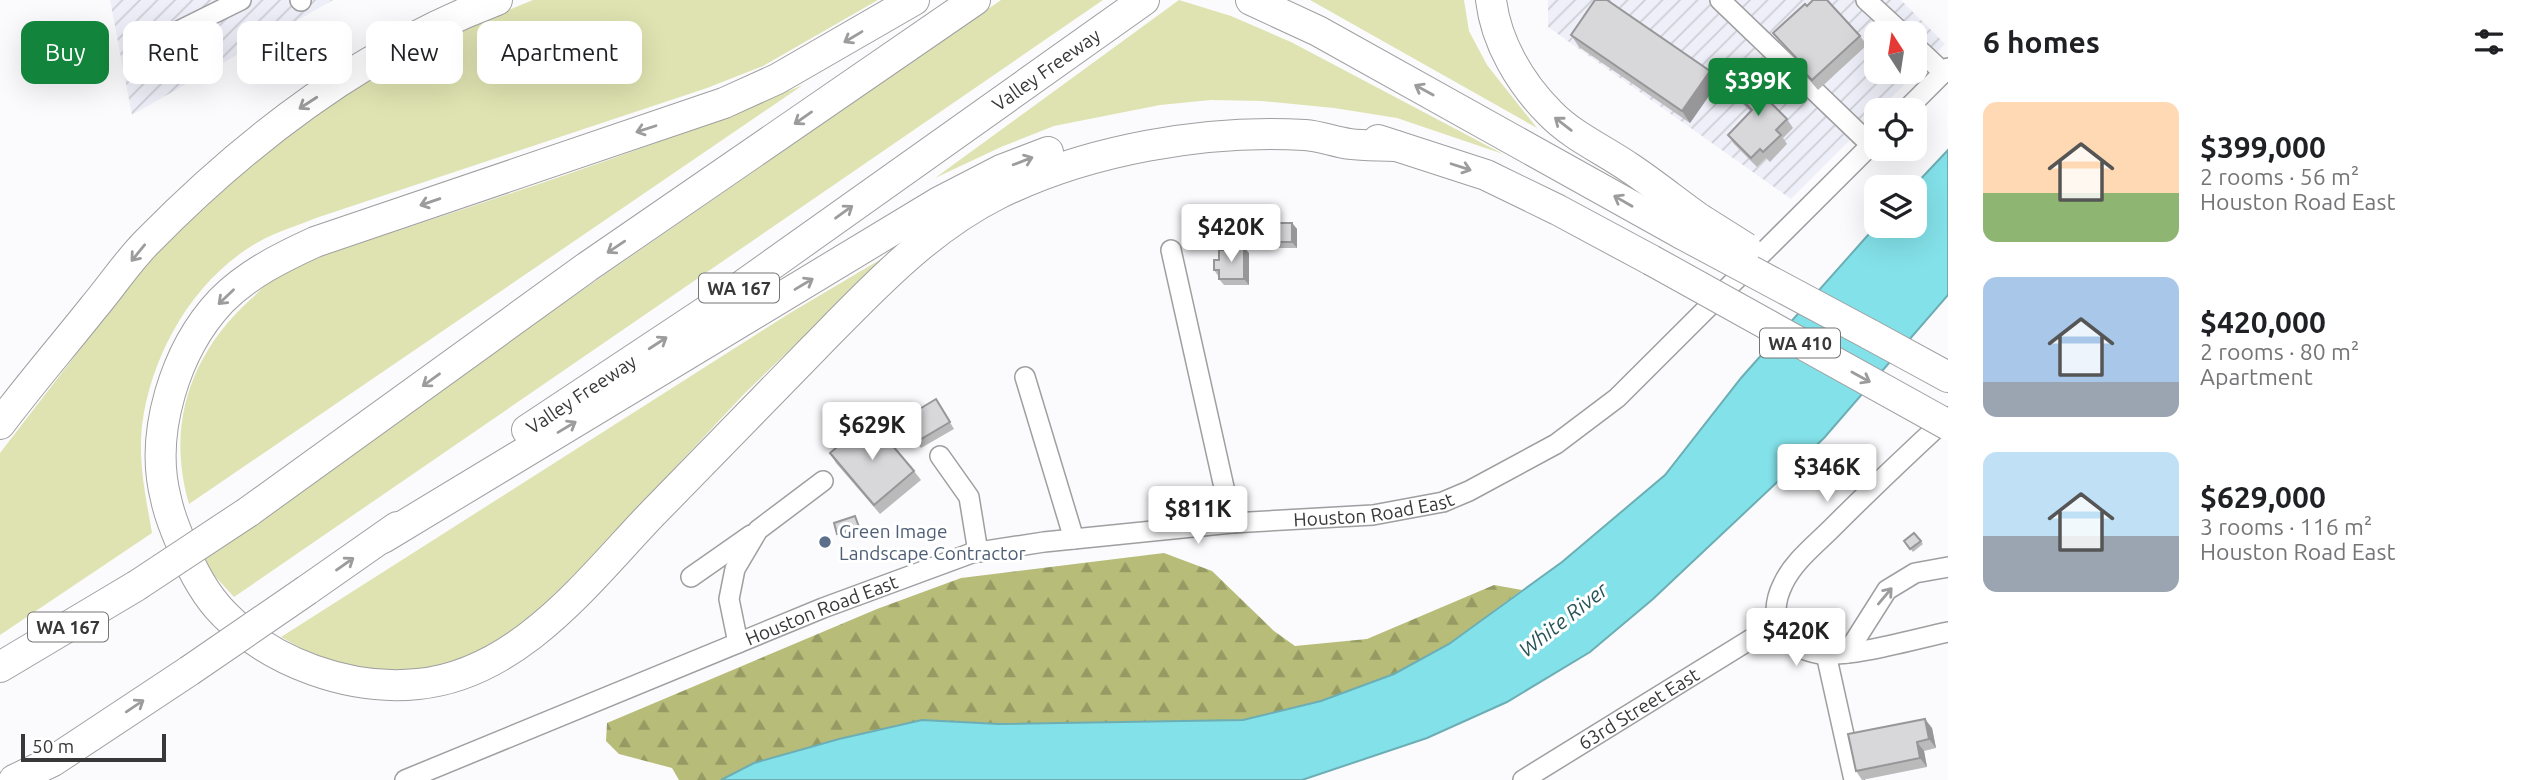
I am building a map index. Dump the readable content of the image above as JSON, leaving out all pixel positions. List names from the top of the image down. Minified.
{"streets":{"highway":["Valley Freeway","WA 167","WA 410"],"street":["Houston Road East","63rd Street East"]},"water":["White River"],"places":["Green Image Landscape Contractor"],"scale_bar":"50 m","north":"top","page":{"heading":"6 homes","chip":["Buy","Rent","Filters","New","Apartment"],"price":["$399K","$420K","$629K","$346K","$811K","$420K"],"list":[{"name":"$399,000","note":"2 rooms · 56 m² · Houston Road East"},{"name":"$420,000","note":"2 rooms · 80 m² · Apartment"},{"name":"$629,000","note":"3 rooms · 116 m² · Houston Road East"}],"scale":"50 m"}}
